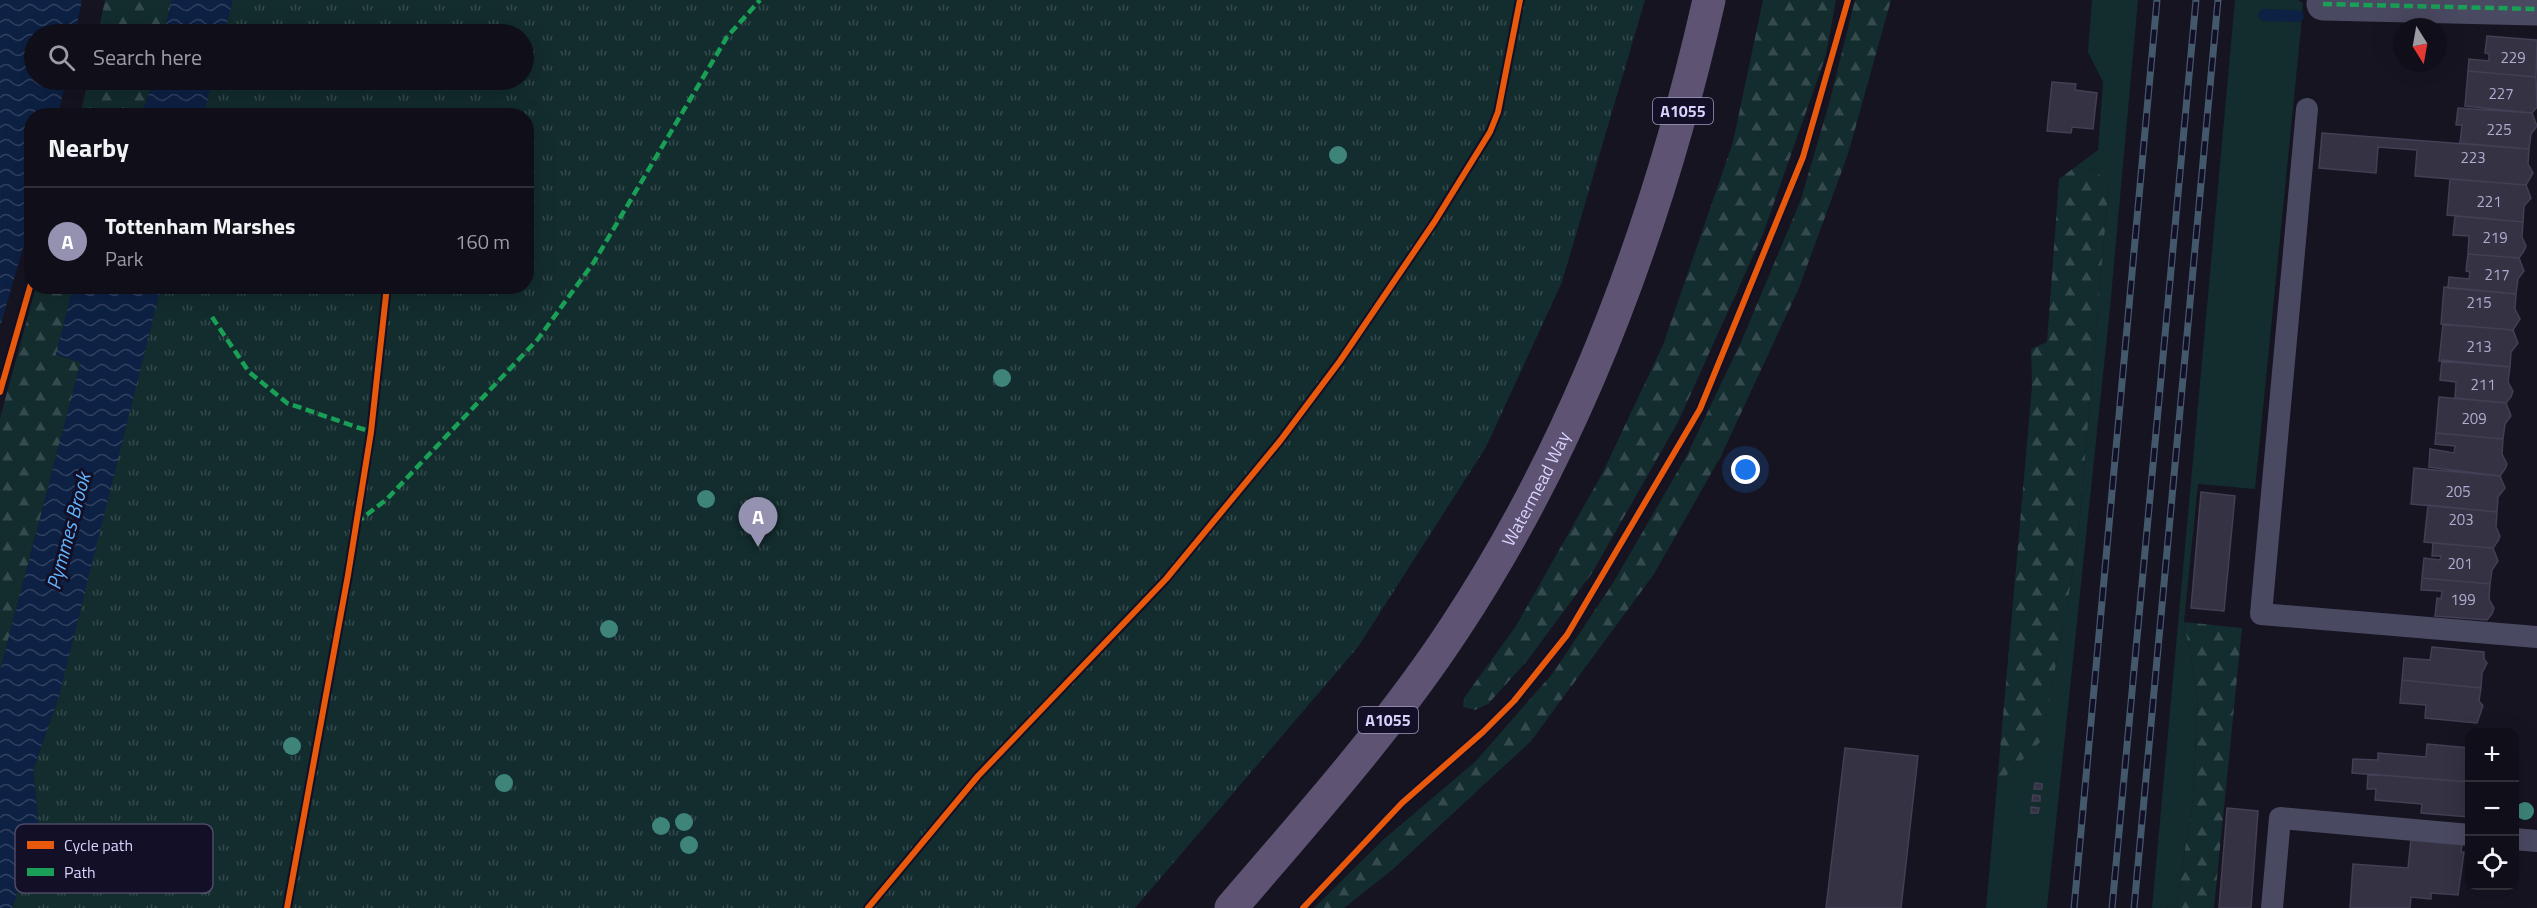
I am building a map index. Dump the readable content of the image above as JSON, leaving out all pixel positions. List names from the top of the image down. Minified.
{"streets":{"main road":["A1055","Watermead Way"]},"water":["Pymmes Brook"],"house_numbers":["229","227","225","223","221","219","217","215","213","211","209","205","203","201","199"],"legend":["Cycle path","Path"],"north":"bottom","page":{"search":"Search here","heading":"Nearby","list":[{"mark":"A","name":"Tottenham Marshes","note":"Park","value":"160 m"}],"pins":"A","map_buttons":["+","−"]}}
